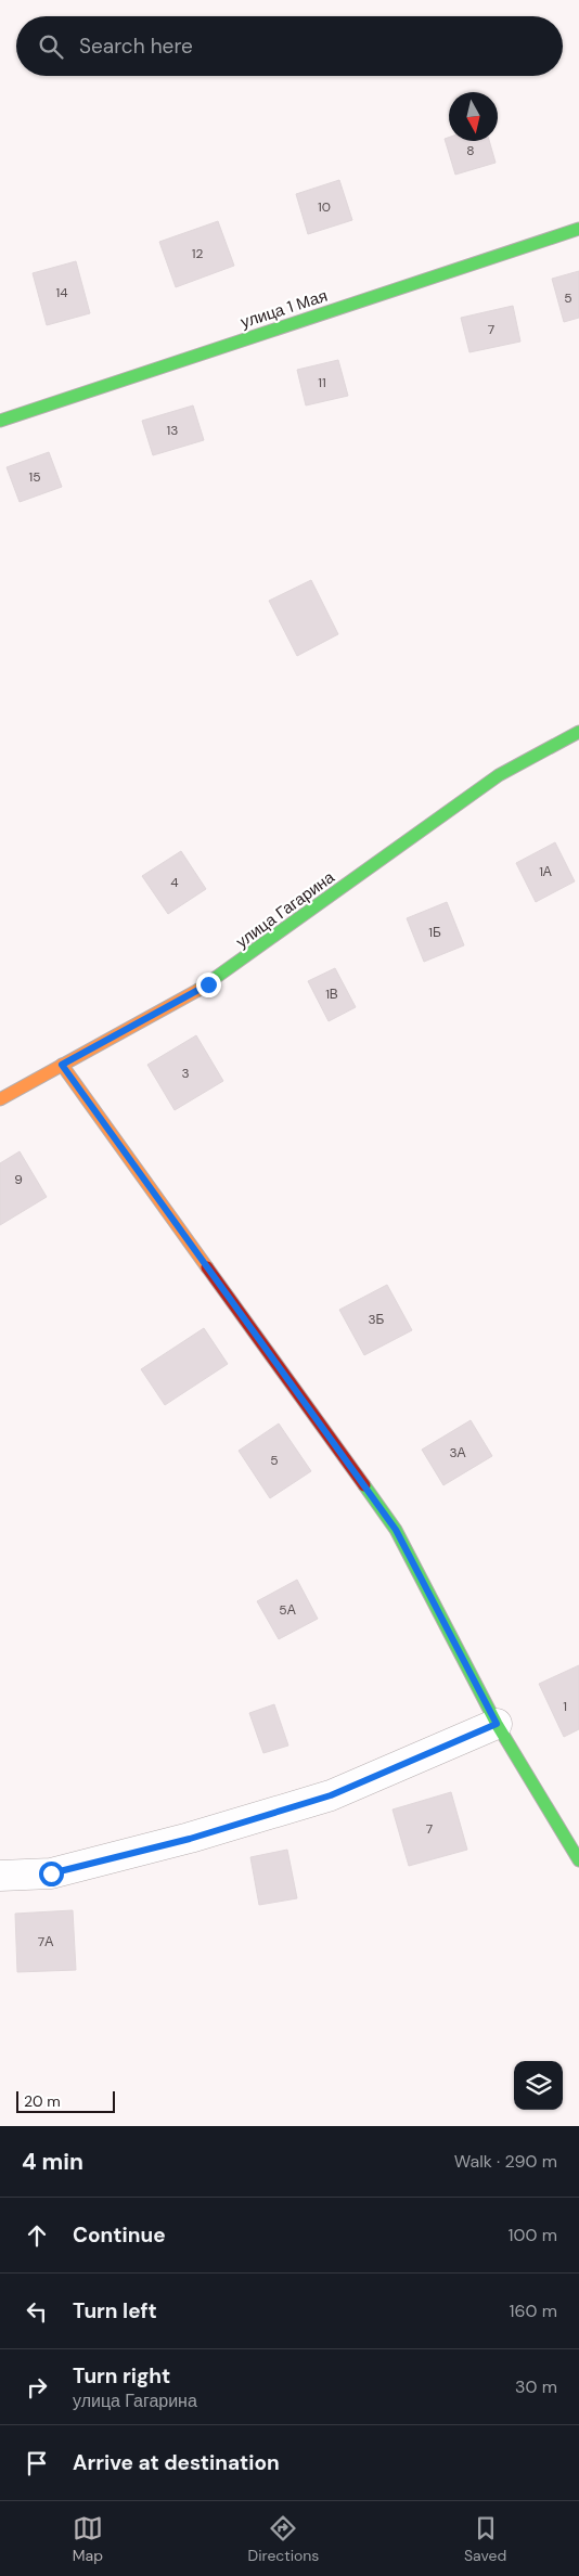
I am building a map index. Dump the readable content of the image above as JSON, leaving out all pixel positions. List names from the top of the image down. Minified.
{"streets":{"street":["улица 1 Мая","улица Гагарина"]},"house_numbers":["8","10","12","14","5","7","11","13","15","1А","4","1Б","1В","3","9","3Б","3А","5","5А","1","7","7А"],"scale_bar":"20 m","north":"bottom","page":{"search":"Search here","scale":"20 m","heading":["4 min","Walk · 290 m"],"list":[["Continue","100 m"],["Turn left","160 m"],["Turn right","улица Гагарина","30 m"],"Arrive at destination"],"nav":["Map","Directions","Saved"]}}
